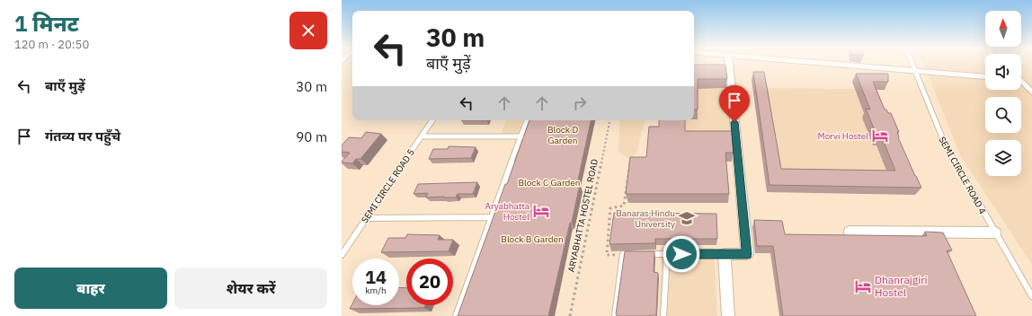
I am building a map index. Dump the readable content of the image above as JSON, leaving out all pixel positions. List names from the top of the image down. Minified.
{"streets":{"lane":["SEMI CIRCLE ROAD 4","SEMI CIRCLE ROAD 5"],"path":["ARYABHATTA HOSTEL ROAD"]},"parks":["Block D Garden","Block C Garden","Block B Garden"],"places":{"hotel":["Morvi Hostel","Aryabhatta Hostel","Dhanrajgiri Hostel"],"school or university":["Banaras Hindu University"]},"north":"top","page":{"heading":["1 मिनट","120 m · 20:50"],"turn":["30 m","बाएँ मुड़ें"],"list":[{"name":"बाएँ मुड़ें","value":"30 m"},{"name":"गंतव्य पर पहुँचे","value":"90 m"}],"speed":"14 km/h","limit":"20","buttons":["बाहर","शेयर करें"]}}
